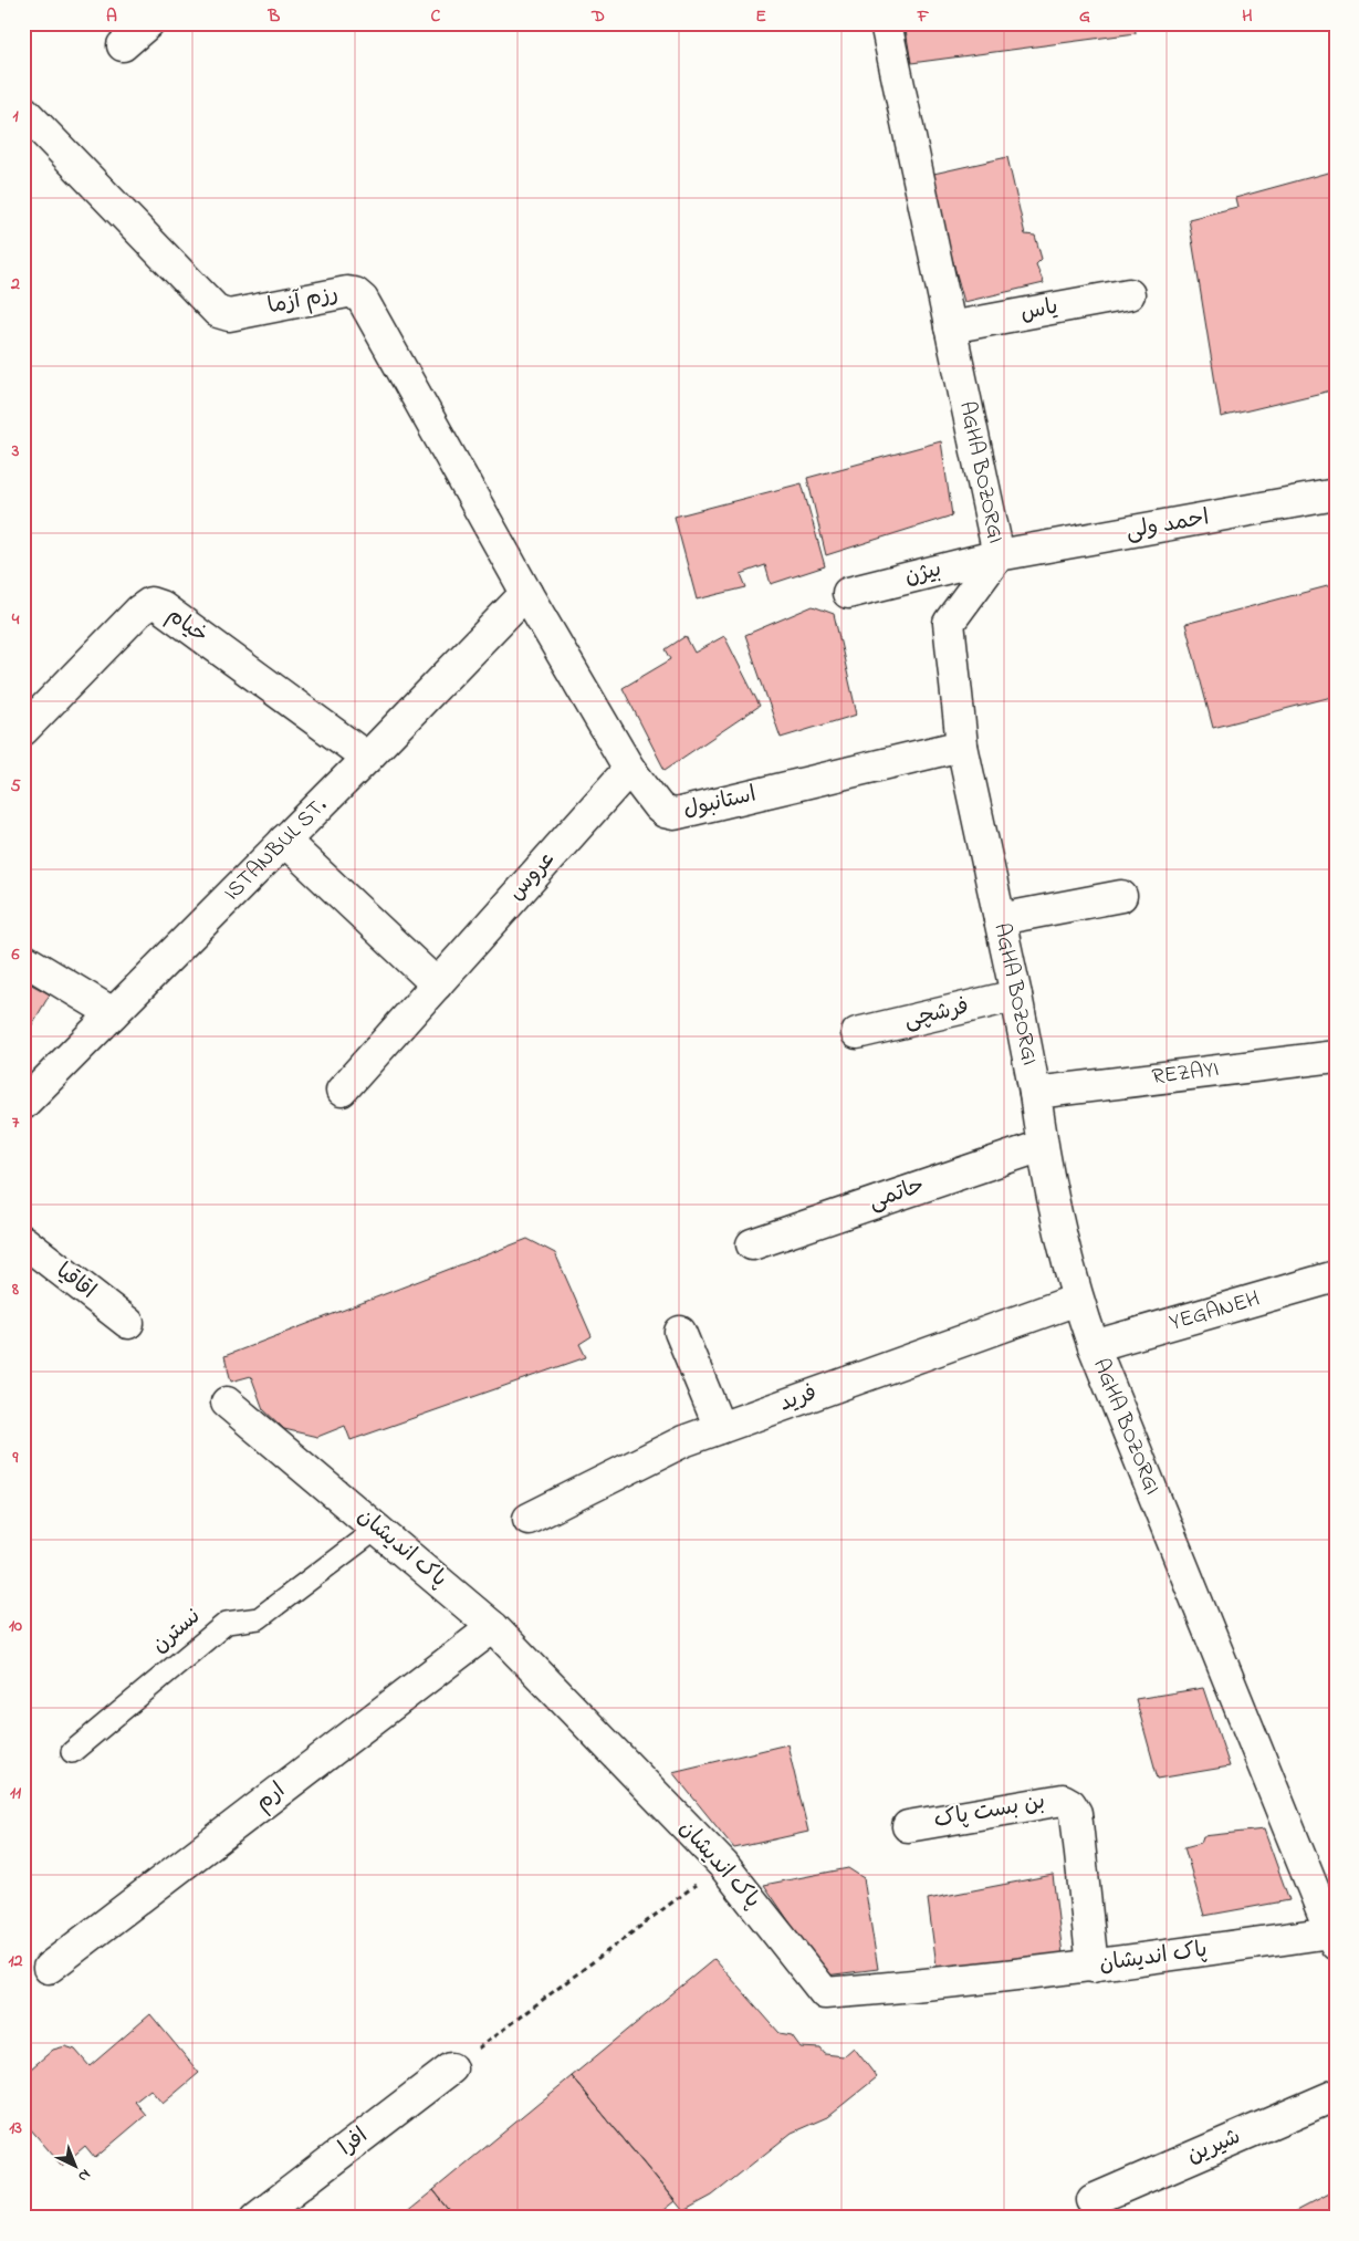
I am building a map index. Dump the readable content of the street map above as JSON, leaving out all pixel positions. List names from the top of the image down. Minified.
{"streets":{"street":["رزم آزما","یاس","AGHA BOZORGI","احمد ولی","بیژن","خیام","استانبول","ISTANBUL ST.","عروس","فرشچی","REZAYI","حاتمی","اقاقیا","YEGANEH","فرید","پاک اندیشان","ارم","بن بست پاک","افرا","شیرین"],"lane":["نسترن"]},"crossings":[["رزم آزما","استانبول"],["رزم آزما","ISTANBUL ST."],["یاس","AGHA BOZORGI"],["AGHA BOZORGI","احمد ولی"],["AGHA BOZORGI","بیژن"],["AGHA BOZORGI","استانبول"],["AGHA BOZORGI","فرشچی"],["AGHA BOZORGI","REZAYI"],["AGHA BOZORGI","حاتمی"],["AGHA BOZORGI","YEGANEH"],["AGHA BOZORGI","فرید"],["AGHA BOZORGI","پاک اندیشان"],["احمد ولی","بیژن"],["خیام","ISTANBUL ST."],["استانبول","ISTANBUL ST."],["استانبول","عروس"],["پاک اندیشان","نسترن"],["پاک اندیشان","ارم"],["پاک اندیشان","بن بست پاک"]],"north":"bottom right","grid":{"columns":["A","B","C","D","E","F","G","H"],"rows":["1","2","3","4","5","6","7","8","9","10","11","12","13"]}}
